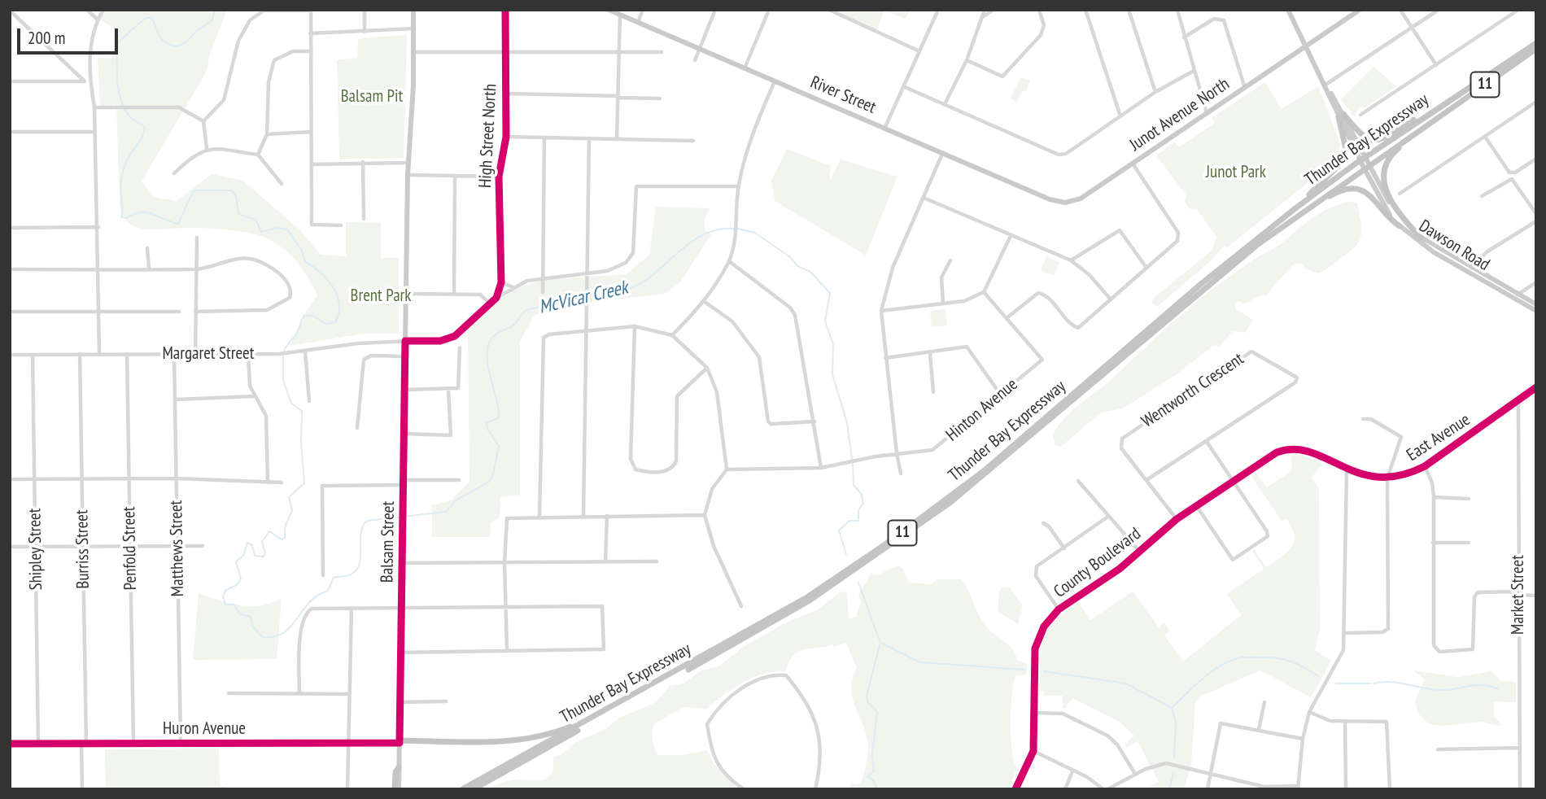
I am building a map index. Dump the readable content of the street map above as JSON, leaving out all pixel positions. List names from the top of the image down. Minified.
{"streets":{"highway":["11","Thunder Bay Expressway"],"main road":["River Street","Junot Avenue North","Dawson Road","Balsam Street"],"street":["High Street North","Margaret Street","Wentworth Crescent","Hinton Avenue","East Avenue","Penfold Street","Matthews Street","Shipley Street","Burriss Street","County Boulevard","Market Street","Huron Avenue"]},"crossings":[["River Street","Junot Avenue North"],["Thunder Bay Expressway","Dawson Road"],["Margaret Street","Balsam Street"],["Margaret Street","Penfold Street"],["Margaret Street","Matthews Street"],["Margaret Street","Shipley Street"],["Margaret Street","Burriss Street"],["Wentworth Crescent","County Boulevard"],["East Avenue","County Boulevard"],["East Avenue","Market Street"],["Balsam Street","Huron Avenue"],["Penfold Street","Huron Avenue"],["Matthews Street","Huron Avenue"],["Shipley Street","Huron Avenue"],["Burriss Street","Huron Avenue"]],"water":["McVicar Creek"],"parks":["Balsam Pit","Junot Park","Brent Park"],"scale_bar":"200 m"}
